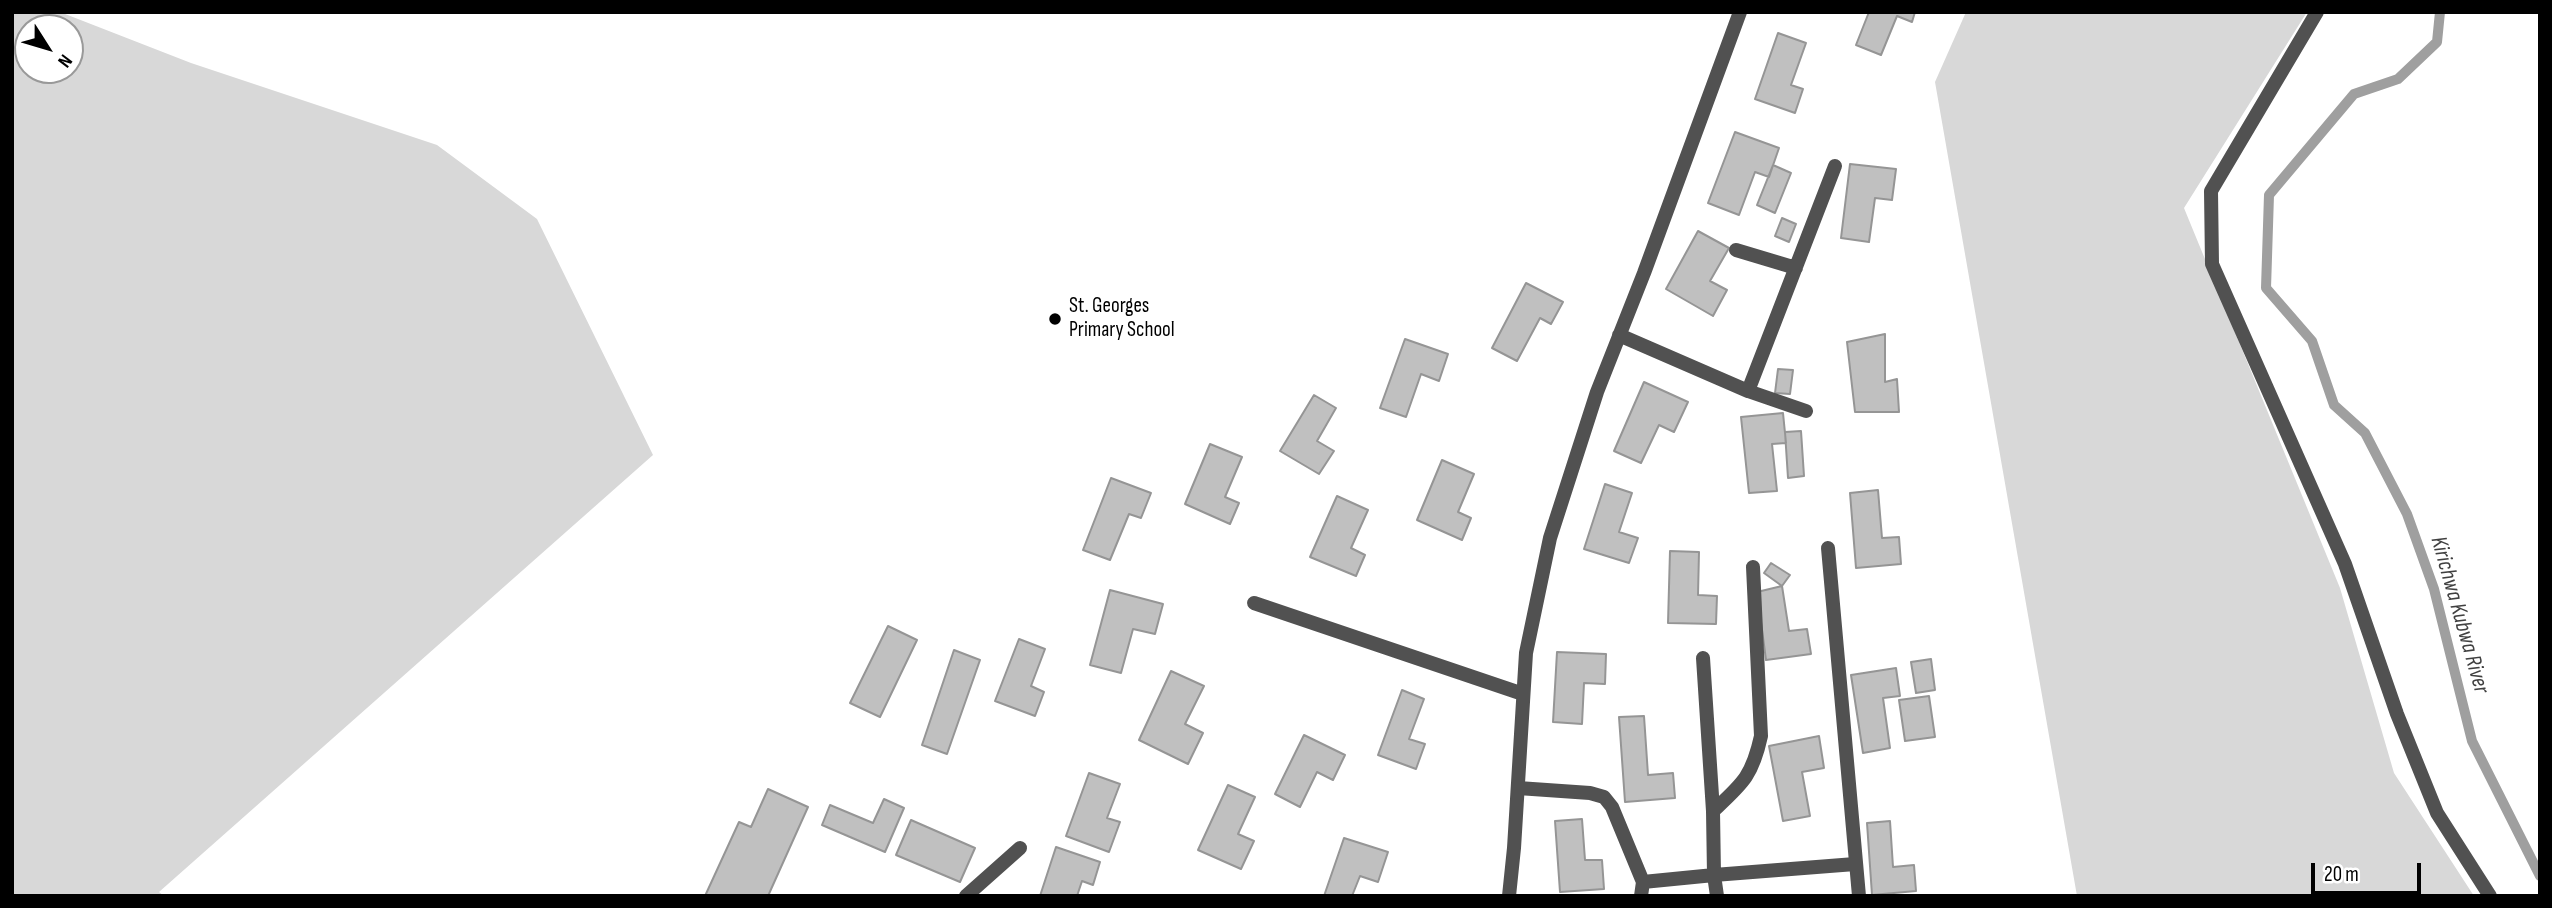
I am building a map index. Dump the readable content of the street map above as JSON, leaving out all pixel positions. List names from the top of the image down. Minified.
{"water":["Kirichwa Kubwa River"],"places":["St. Georges Primary School"],"scale_bar":"20 m","north":"bottom right"}
